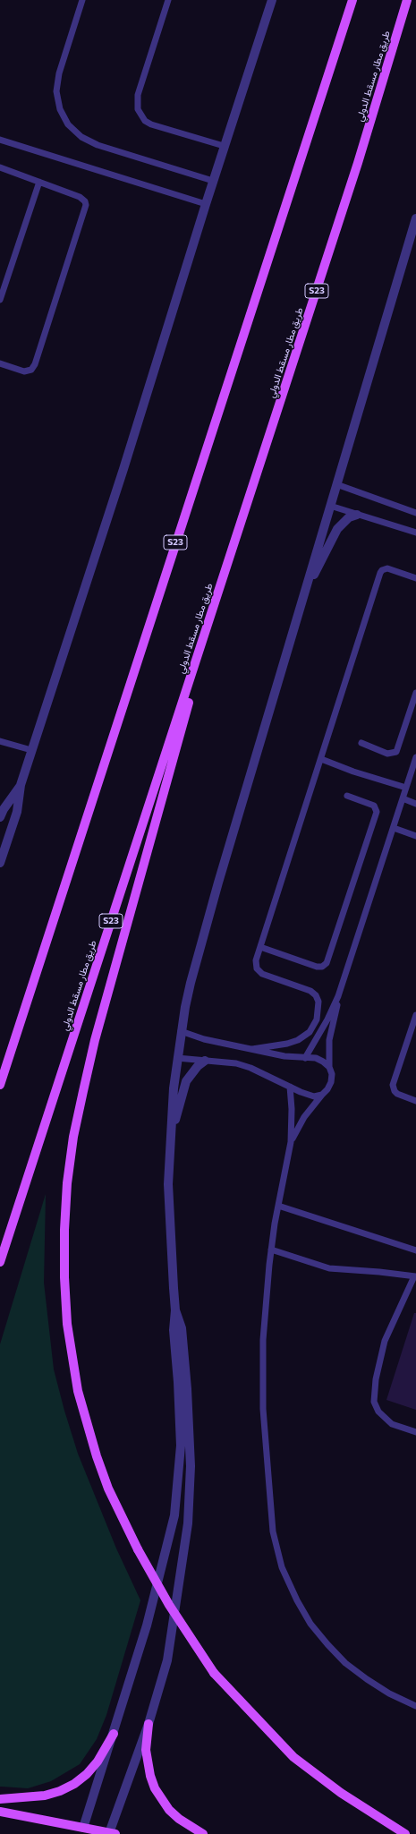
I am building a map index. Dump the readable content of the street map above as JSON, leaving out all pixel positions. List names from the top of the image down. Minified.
{"streets":{"main road":["طريق مطار مسقط الدولي","S23"]}}
